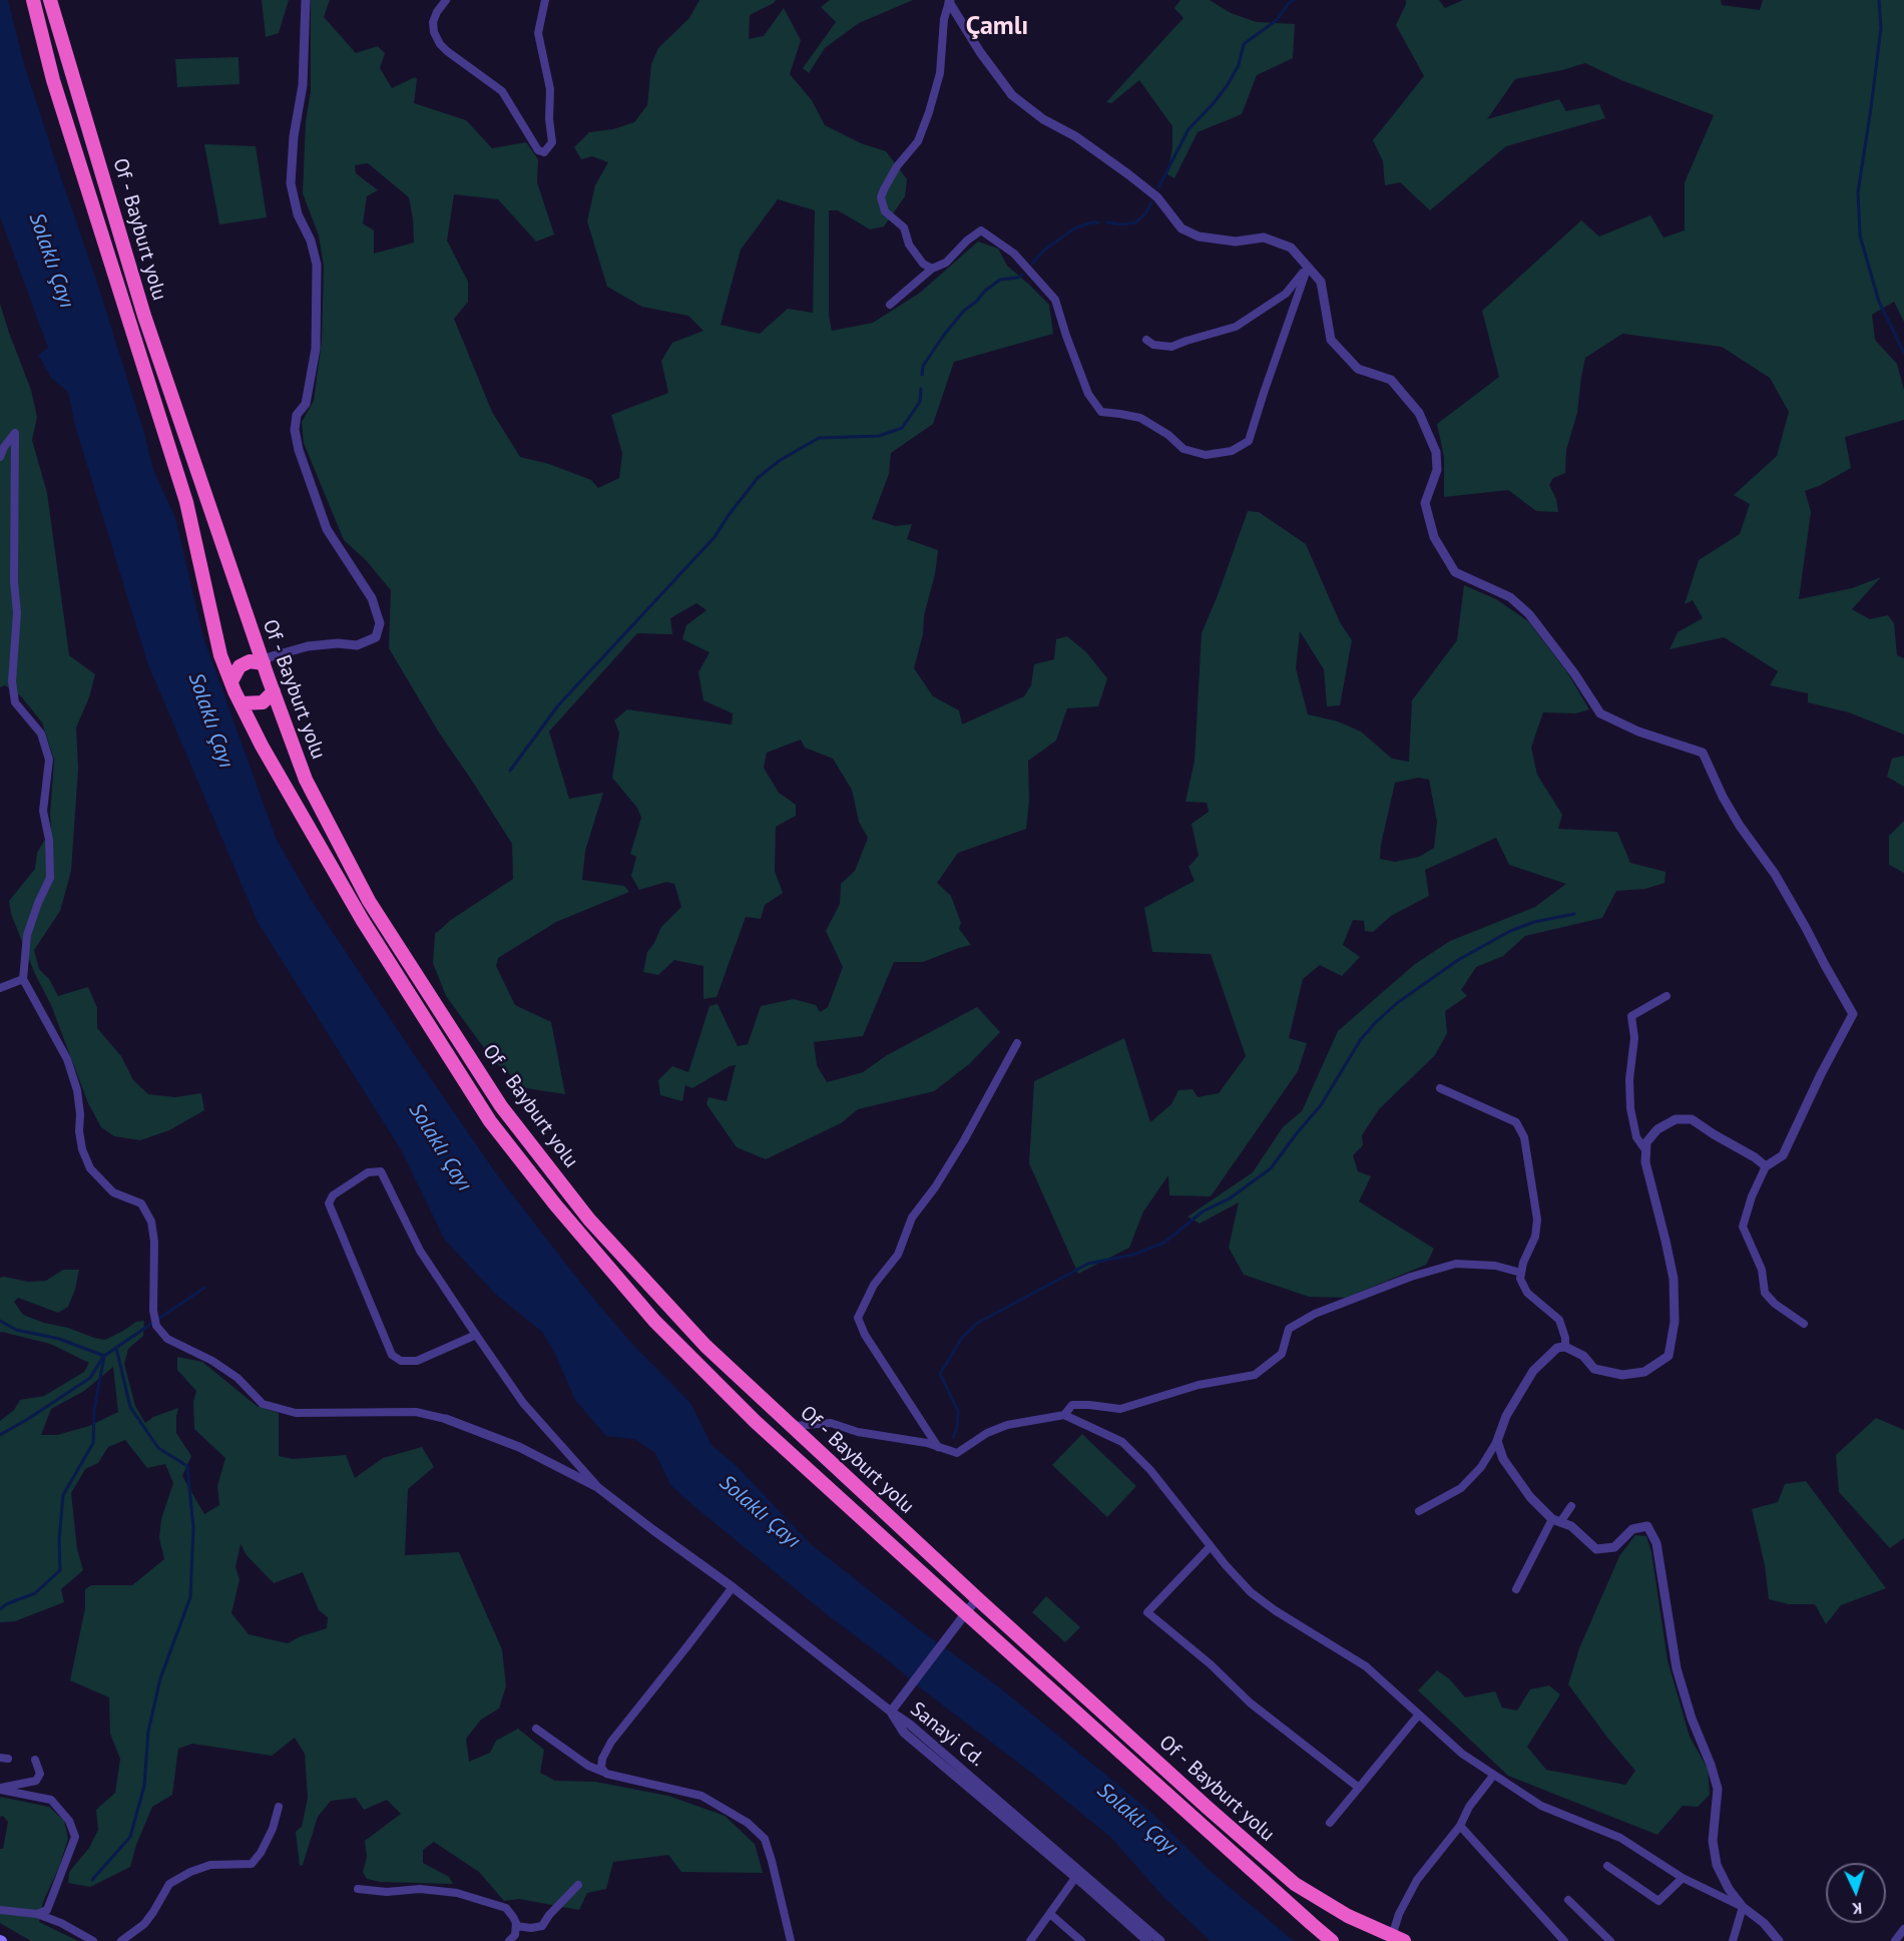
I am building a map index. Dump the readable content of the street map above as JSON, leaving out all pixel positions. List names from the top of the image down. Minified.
{"streets":{"highway":["Of - Bayburt yolu"],"street":["Sanayi Cd."]},"districts":["Çamlı"],"water":["Solaklı Çayı"],"north":"bottom"}
